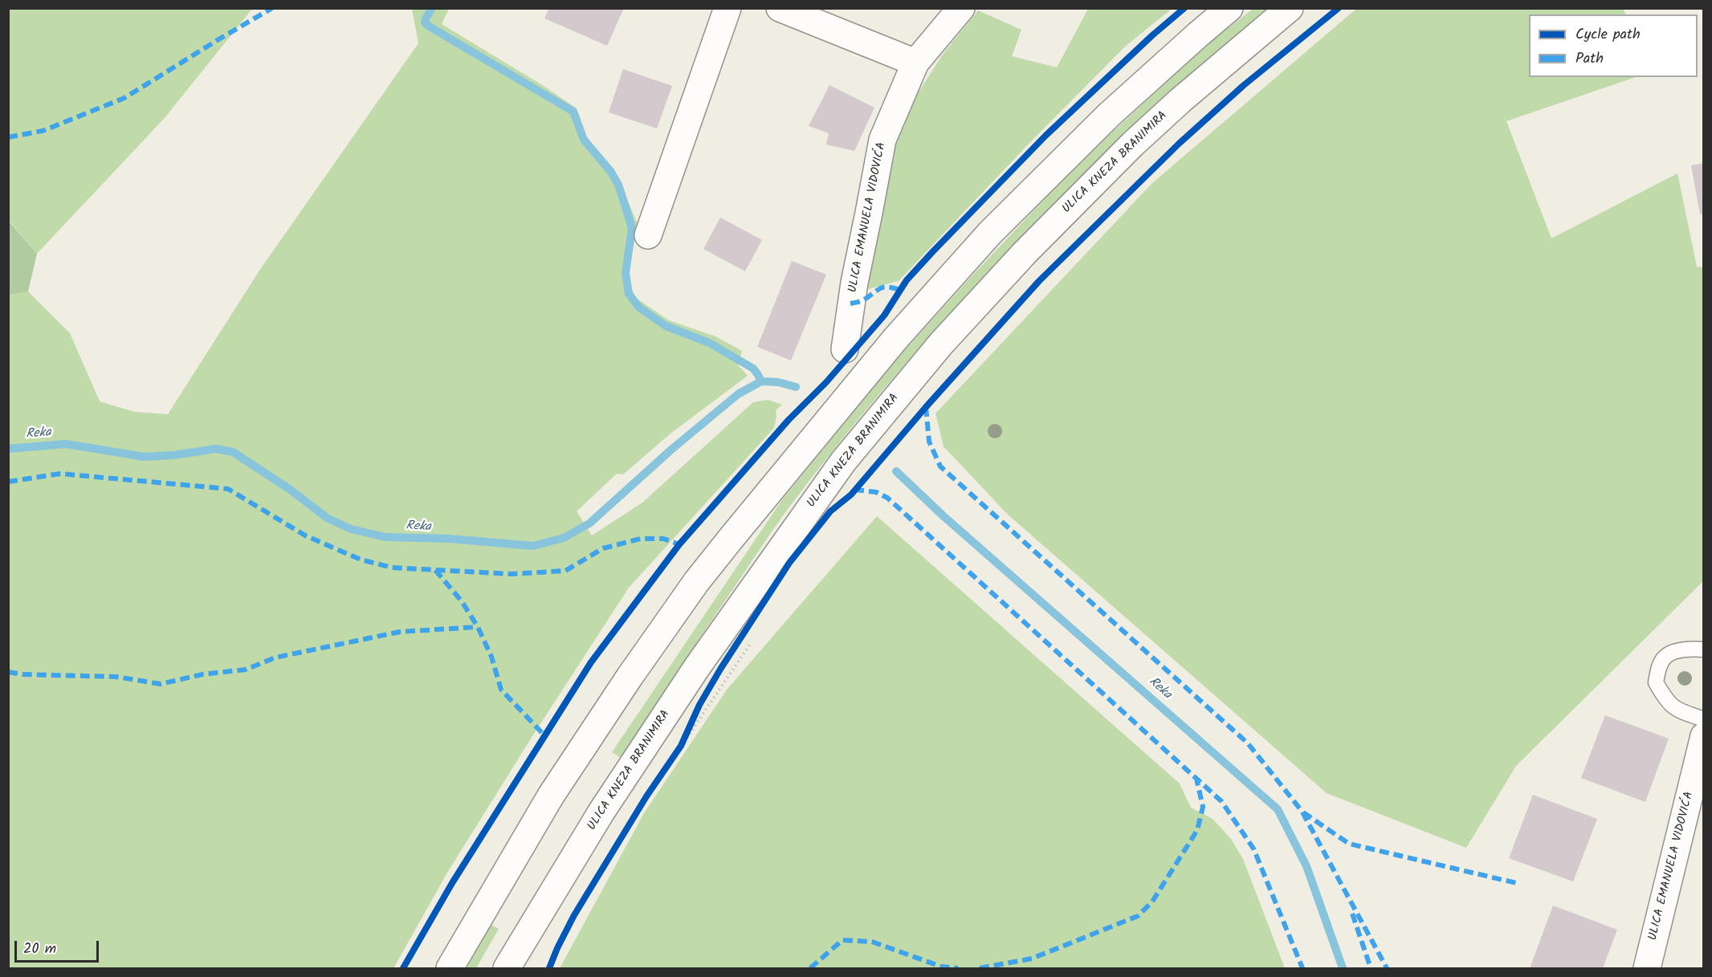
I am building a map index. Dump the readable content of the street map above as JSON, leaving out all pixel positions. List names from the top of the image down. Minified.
{"streets":{"street":["ULICA KNEZA BRANIMIRA","ULICA EMANUELA VIDOVIĆA"]},"water":["Reka"],"legend":["Cycle path","Path"],"scale_bar":"20 m"}
